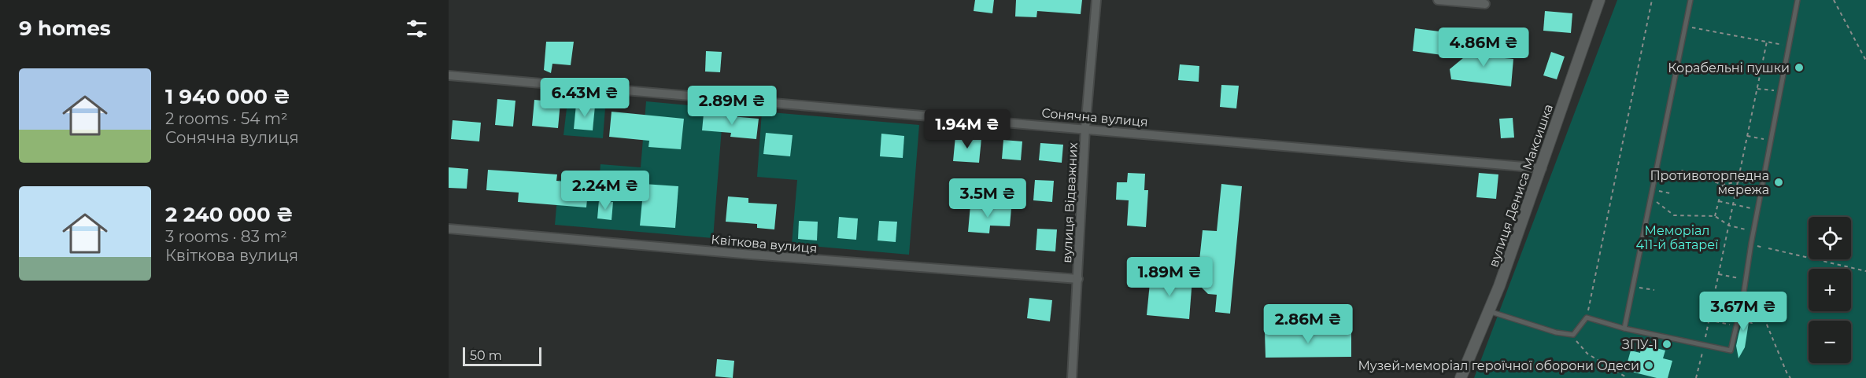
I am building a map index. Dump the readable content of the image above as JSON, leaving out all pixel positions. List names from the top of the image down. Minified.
{"streets":{"street":["Сонячна вулиця","вулиця Дениса Максишка","вулиця Відважних","Квіткова вулиця"]},"crossings":[["Сонячна вулиця","вулиця Дениса Максишка"],["Сонячна вулиця","вулиця Відважних"],["вулиця Відважних","Квіткова вулиця"]],"parks":["Меморіал 411-й батареї"],"places":["Корабельні пушки","Противоторпедна мережа","ЗПУ-1","Музей-меморіал героїчної оборони Одеси"],"scale_bar":"50 m","page":{"heading":"9 homes","price":["4.86M ₴","6.43M ₴","2.89M ₴","1.94M ₴","2.24M ₴","3.5M ₴","1.89M ₴","3.67M ₴","2.86M ₴"],"list":[{"name":"1 940 000 ₴","note":"2 rooms · 54 m² · Сонячна вулиця"},{"name":"2 240 000 ₴","note":"3 rooms · 83 m² · Квіткова вулиця"}],"map_buttons":["+","−"],"scale":"50 m"}}
